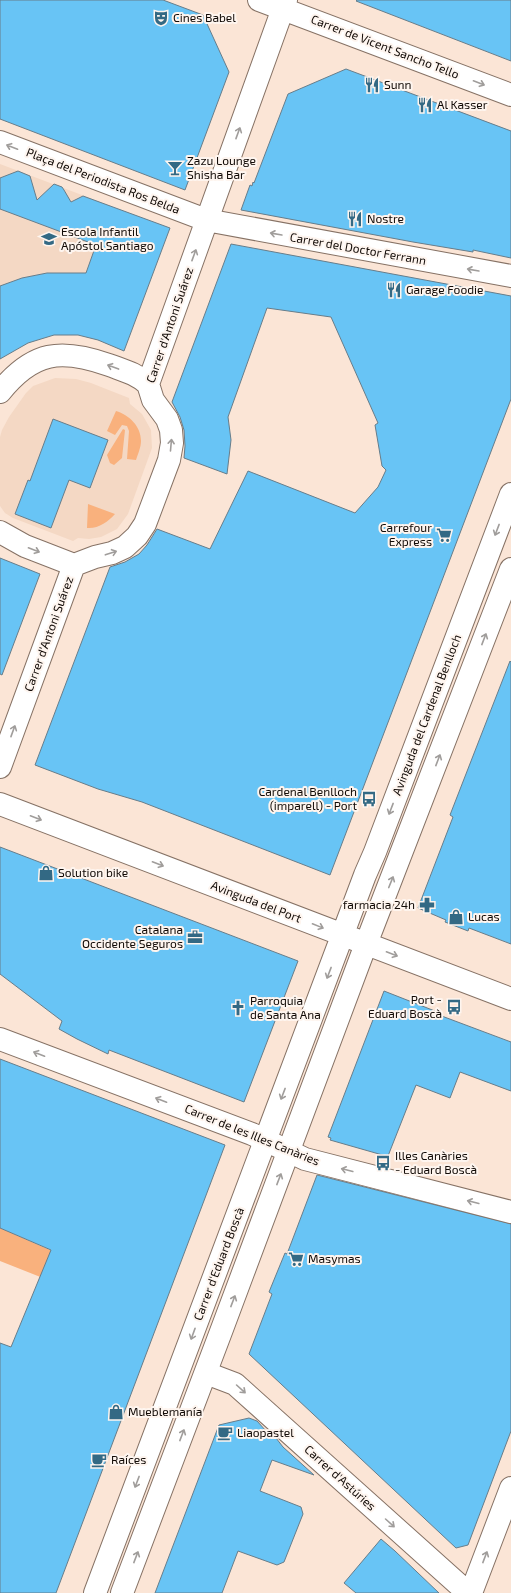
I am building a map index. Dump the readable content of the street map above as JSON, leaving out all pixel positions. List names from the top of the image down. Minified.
{"streets":{"street":["Carrer de Vicent Sancho Tello","Plaça del Periodista Ros Belda","Carrer del Doctor Ferrann","Carrer d'Antoni Suárez","Avinguda del Cardenal Benlloch","Avinguda del Port","Carrer de les Illes Canàries","Carrer d'Eduard Boscà","Carrer d'Astúries"]},"crossings":[["Carrer de Vicent Sancho Tello","Carrer d'Antoni Suárez"],["Plaça del Periodista Ros Belda","Carrer del Doctor Ferrann"],["Plaça del Periodista Ros Belda","Carrer d'Antoni Suárez"],["Carrer del Doctor Ferrann","Carrer d'Antoni Suárez"],["Avinguda del Cardenal Benlloch","Avinguda del Port"],["Avinguda del Cardenal Benlloch","Carrer d'Eduard Boscà"],["Avinguda del Port","Carrer d'Eduard Boscà"],["Carrer de les Illes Canàries","Carrer d'Eduard Boscà"]],"one_way":["Carrer de Vicent Sancho Tello","Plaça del Periodista Ros Belda","Carrer del Doctor Ferrann","Carrer d'Antoni Suárez","Avinguda del Port","Carrer de les Illes Canàries","Carrer d'Astúries"],"places":{"theatre":["Cines Babel"],"restaurant":["Sunn","Al Kasser","Nostre","Garage Foodie"],"bar":["Zazu Lounge Shisha Bar"],"school or university":["Escola Infantil Apóstol Santiago"],"supermarket":["Carrefour Express","Masymas"],"bus stop":["Cardenal Benlloch (imparell) - Port","Port - Eduard Boscà","Illes Canàries - Eduard Boscà"],"shop":["Solution bike","Lucas","Mueblemanía"],"pharmacy":["farmacia 24h"],"office":["Catalana Occidente Seguros"],"church":["Parroquia de Santa Ana"],"cafe":["Liaopastel","Raíces"]}}
